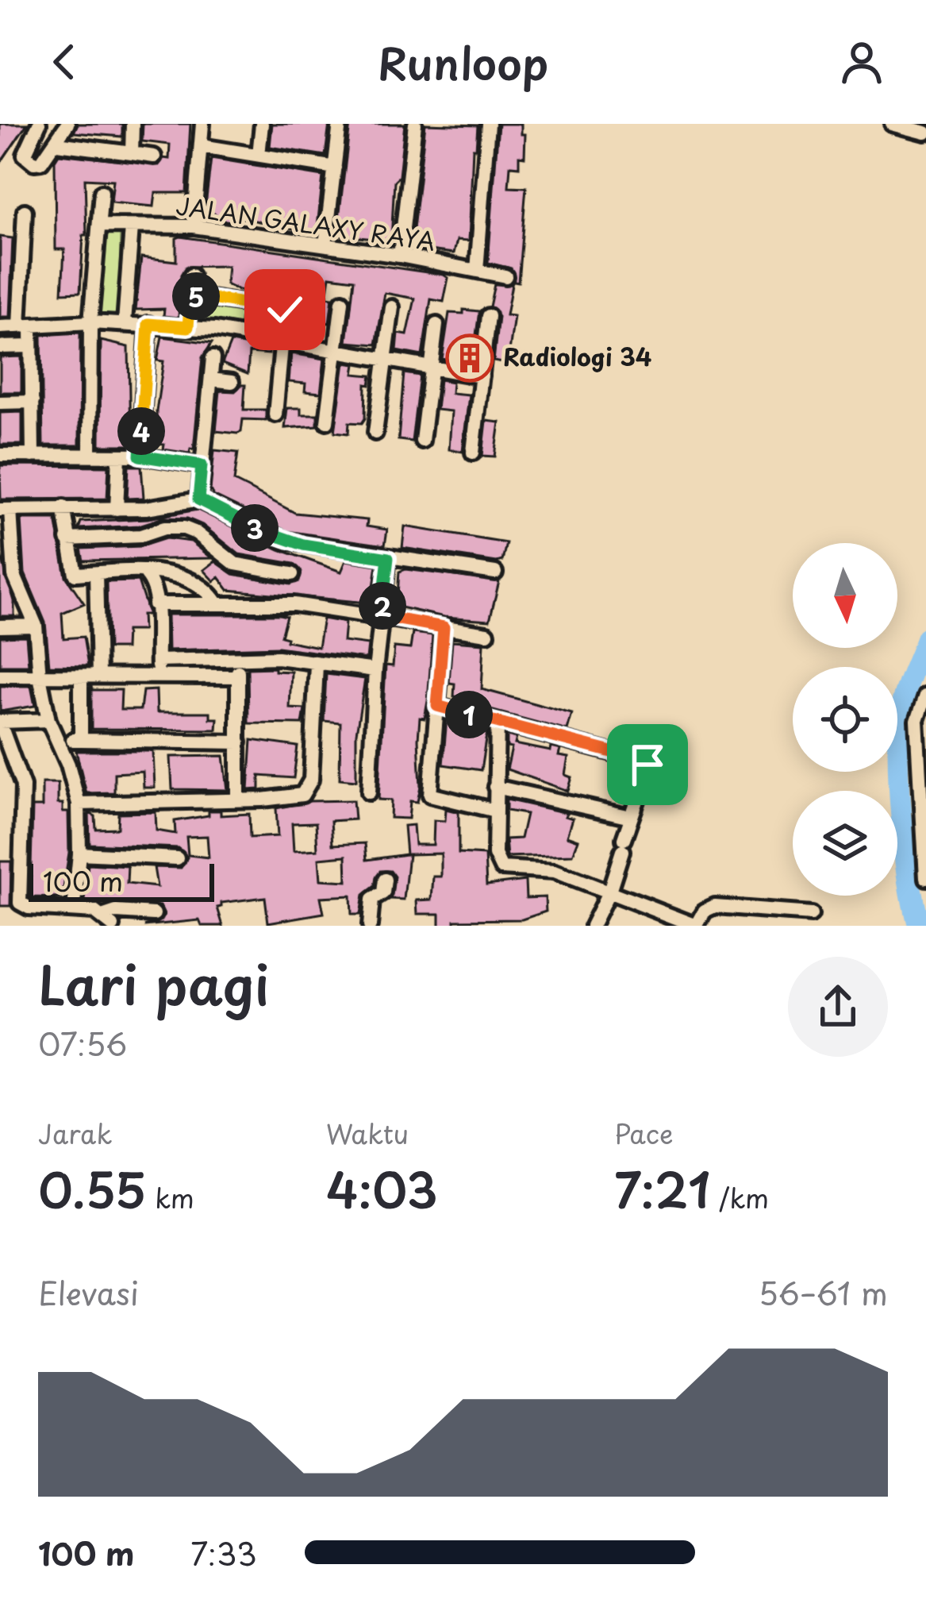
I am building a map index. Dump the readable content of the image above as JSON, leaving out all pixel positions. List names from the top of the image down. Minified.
{"streets":{"street":["JALAN GALAXY RAYA"]},"places":{"building":["Radiologi 34"]},"scale_bar":"100 m","north":"bottom","page":{"header":"Runloop","pins":["5","4","3","2","1"],"scale":"100 m","heading":["Lari pagi","07:56"],"stats":[["Jarak","0.55 km"],["Waktu","4:03"],["Pace","7:21 /km"]],"chart":["Elevasi","56–61 m"],"list":[{"name":"100 m","note":"7:33"}]}}
